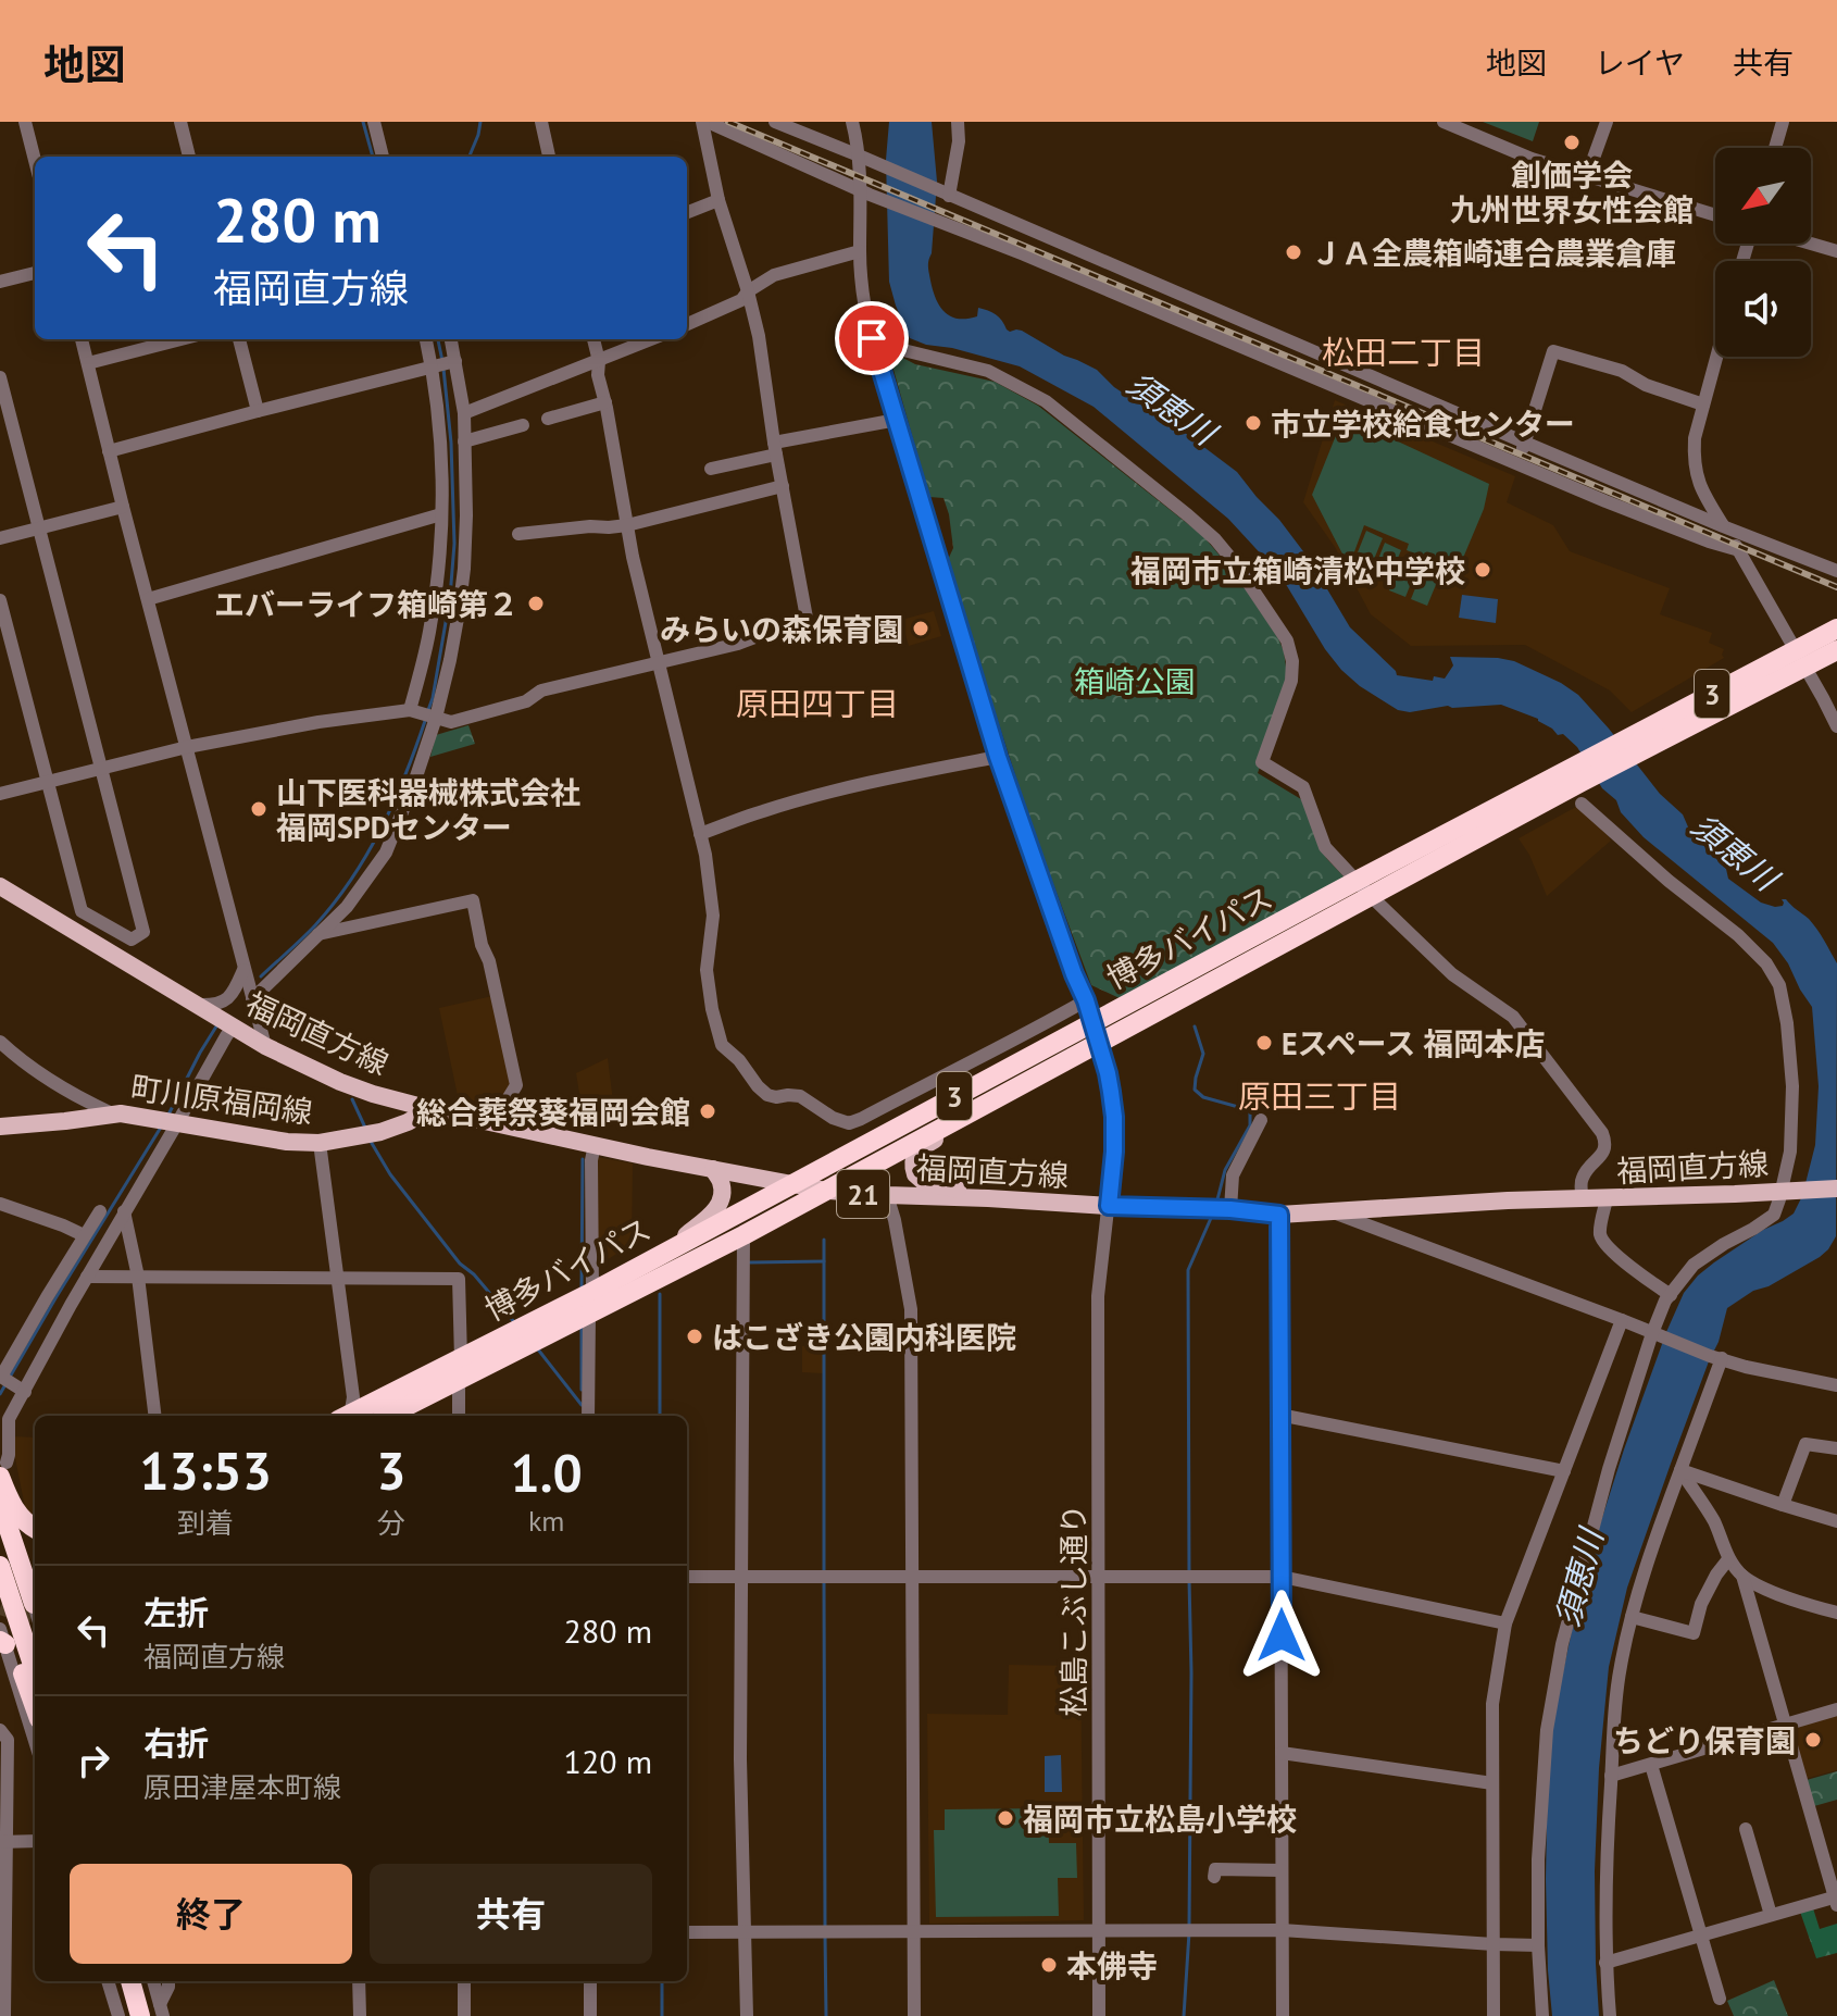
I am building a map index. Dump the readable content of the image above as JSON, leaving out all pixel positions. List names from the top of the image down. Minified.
{"streets":{"highway":["3","博多バイパス"],"main road":["福岡直方線","町川原福岡線","21"],"street":["松島こぶし通り"]},"crossings":[["博多バイパス","福岡直方線"],["博多バイパス","松島こぶし通り"],["福岡直方線","町川原福岡線"],["福岡直方線","松島こぶし通り"]],"districts":["松田二丁目","原田四丁目","原田三丁目"],"water":["須恵川"],"parks":["箱崎公園"],"places":["創価学会 九州世界女性会館","ＪＡ全農箱崎連合農業倉庫","市立学校給食センター","福岡市立箱崎清松中学校","エバーライフ箱崎第２","みらいの森保育園","山下医科器械株式会社 福岡SPDセンター","Eスペース 福岡本店","総合葬祭葵福岡会館","はこざき公園内科医院","ちどり保育園","福岡市立松島小学校","本佛寺"],"north":"bottom left","page":{"header":"地図","nav":["地図","レイヤ","共有"],"turn":["280 m","福岡直方線"],"eta":["13:53","到着","3","分","1.0","km"],"list":[{"name":"左折","note":"福岡直方線","value":"280 m"},{"name":"右折","note":"原田津屋本町線","value":"120 m"}],"buttons":["終了","共有"]}}
